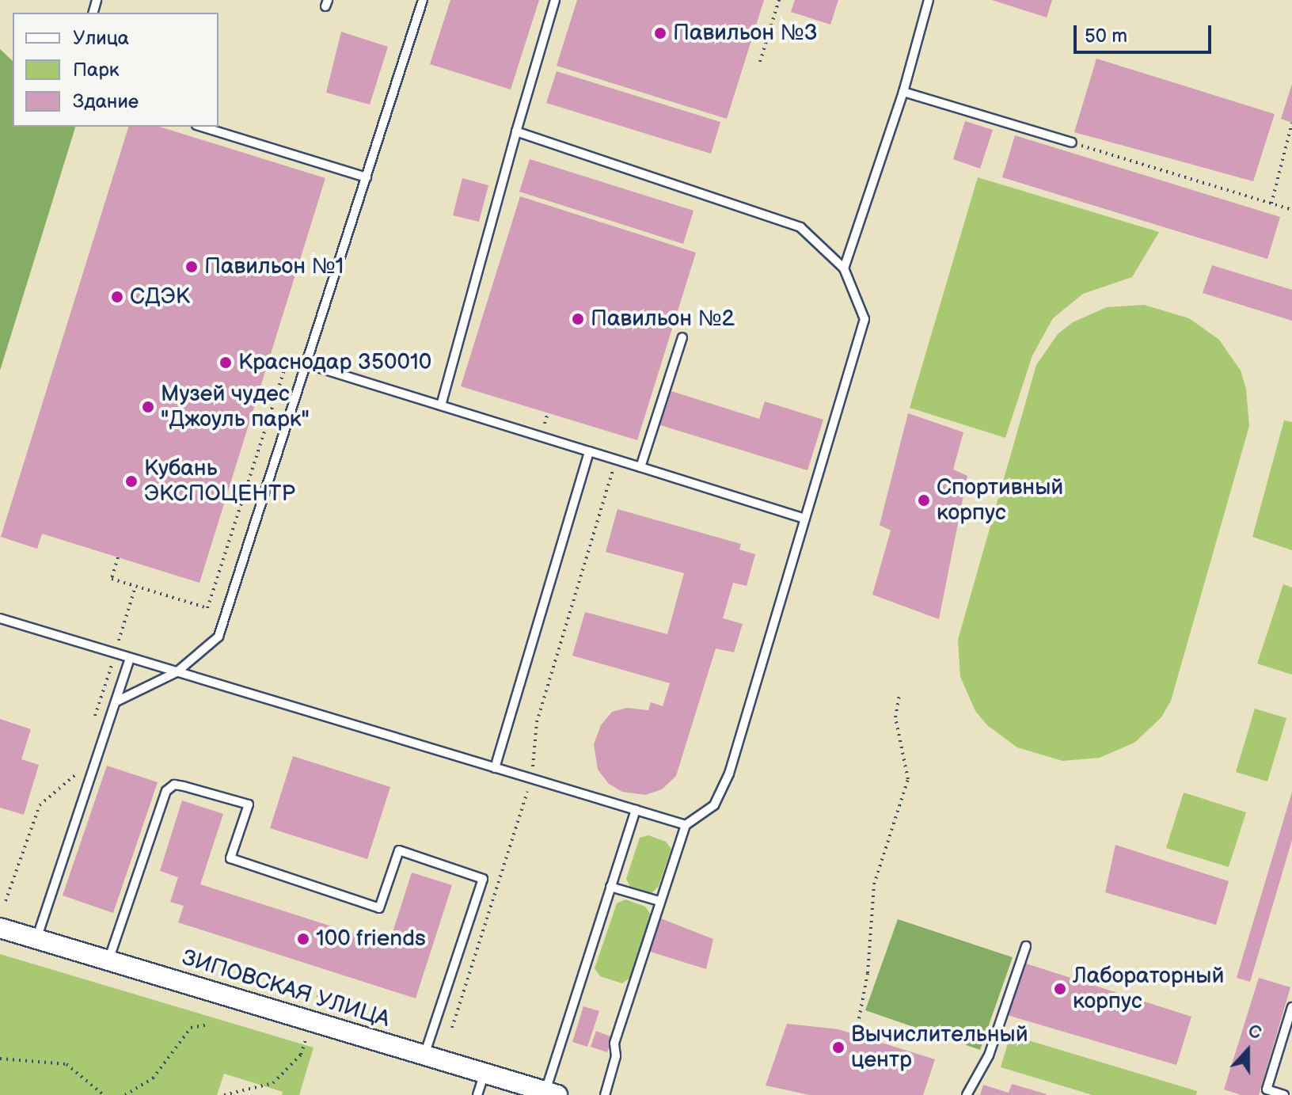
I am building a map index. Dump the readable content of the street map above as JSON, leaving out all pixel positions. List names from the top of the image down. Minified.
{"streets":{"street":["ЗИПОВСКАЯ УЛИЦА"]},"places":["Павильон №3","Павильон №1","СДЭК","Павильон №2","Краснодар 350010","Музей чудес \"Джоуль парк\"","Кубань ЭКСПОЦЕНТР","Спортивный корпус","100 friends","Лабораторный корпус","Вычислительный центр"],"legend":["Улица","Парк","Здание"],"scale_bar":"50 m","north":"top"}
